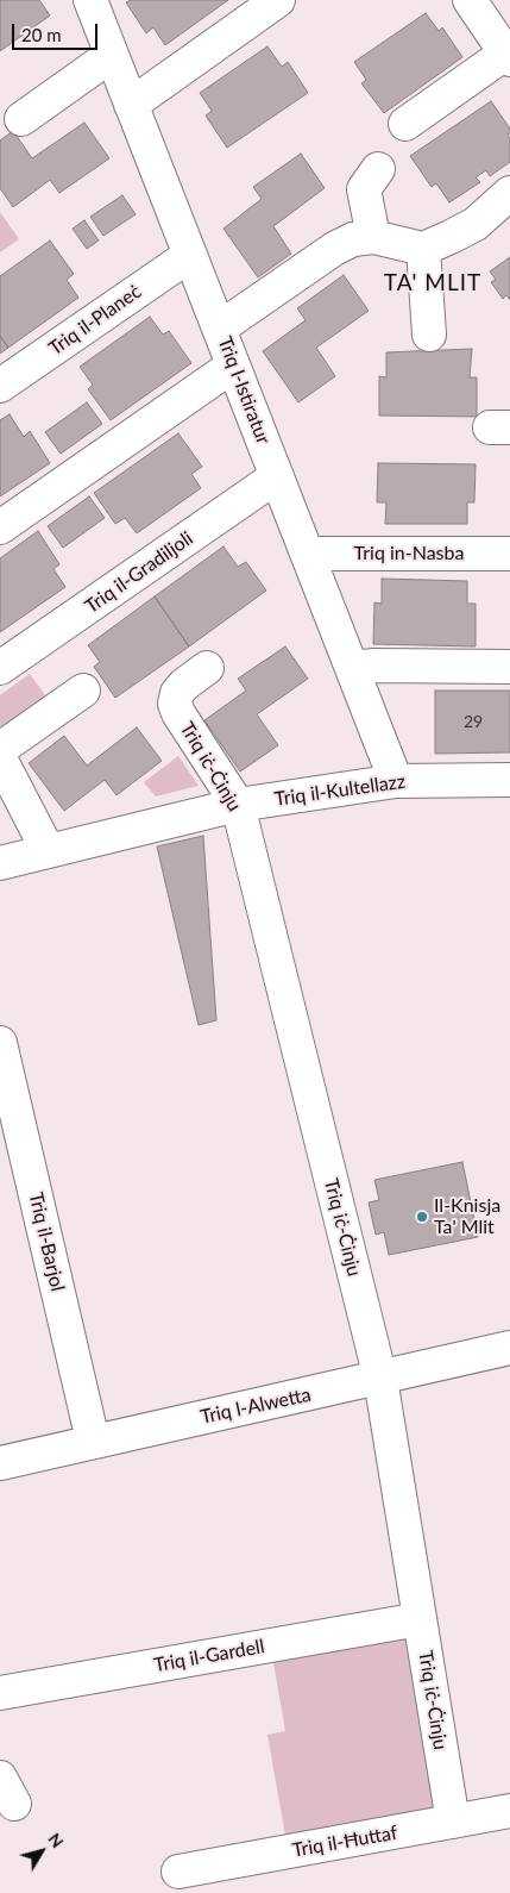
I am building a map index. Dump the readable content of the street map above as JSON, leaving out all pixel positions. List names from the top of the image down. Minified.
{"streets":{"street":["Triq il-Planeċ","Triq l-Istiratur","Triq in-Nasba","Triq il-Gradiljoli","Triq iċ-Ċinju","Triq il-Kultellazz","Triq il-Barjol","Triq l-Alwetta","Triq il-Gardell","Triq il-Ħuttaf"]},"crossings":[["Triq il-Planeċ","Triq l-Istiratur"],["Triq l-Istiratur","Triq in-Nasba"],["Triq l-Istiratur","Triq il-Gradiljoli"],["Triq l-Istiratur","Triq il-Kultellazz"],["Triq iċ-Ċinju","Triq il-Kultellazz"],["Triq iċ-Ċinju","Triq l-Alwetta"],["Triq iċ-Ċinju","Triq il-Gardell"],["Triq iċ-Ċinju","Triq il-Ħuttaf"],["Triq il-Barjol","Triq l-Alwetta"]],"districts":["TA' MLIT"],"places":["Il-Knisja Ta' Mlit"],"house_numbers":["29"],"scale_bar":"20 m","north":"top right"}
